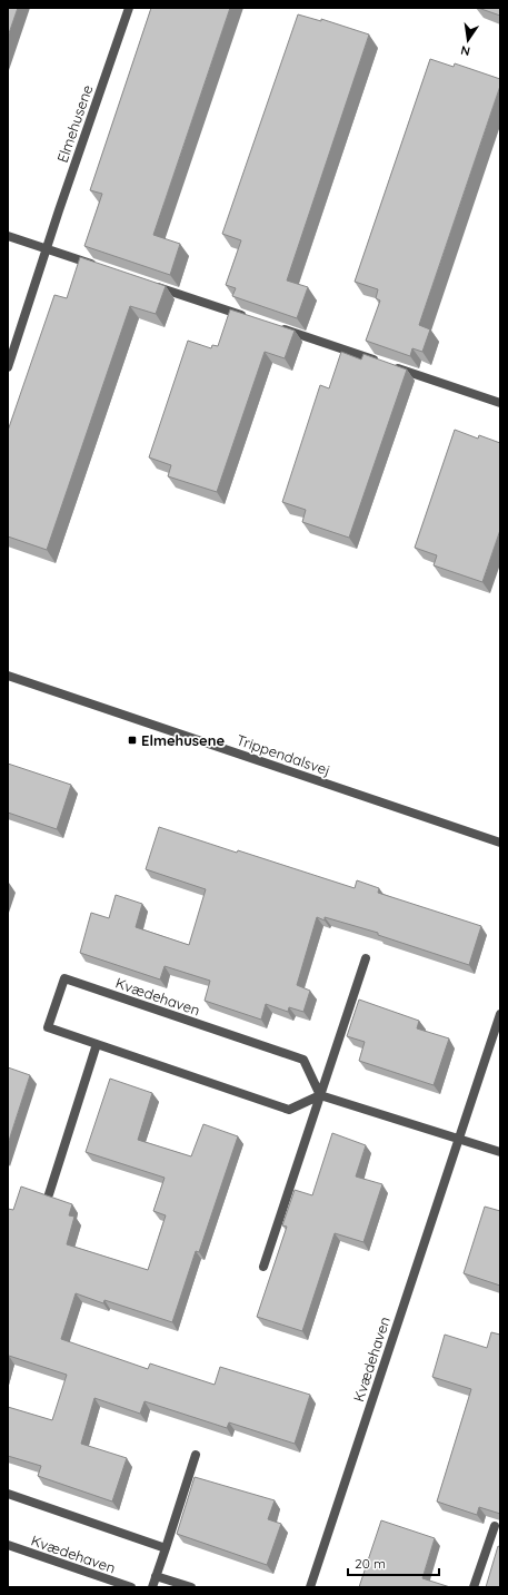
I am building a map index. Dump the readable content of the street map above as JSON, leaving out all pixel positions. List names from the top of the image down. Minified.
{"streets":{"street":["Elmehusene","Trippendalsvej","Kvædehaven"]},"places":{"transit":["Elmehusene"]},"scale_bar":"20 m","north":"bottom"}
